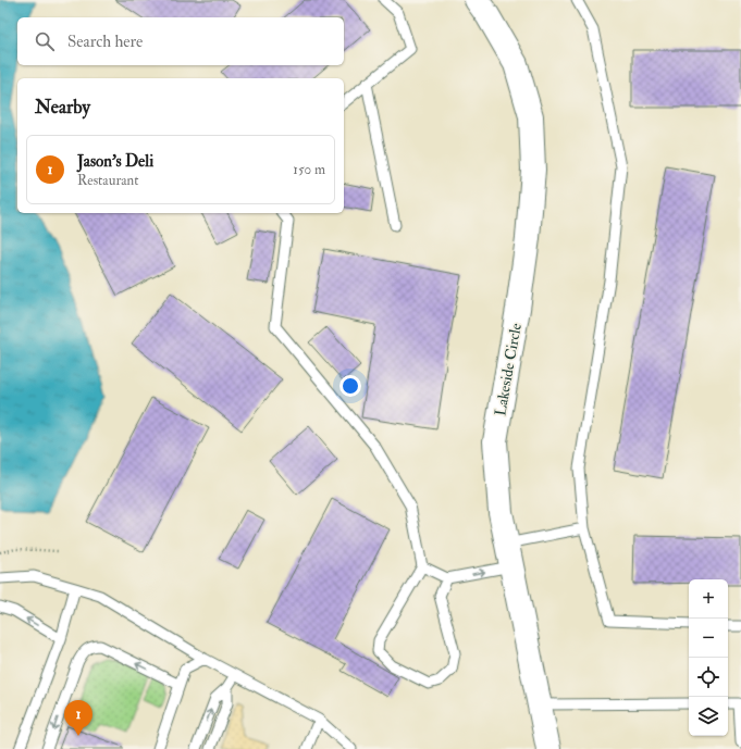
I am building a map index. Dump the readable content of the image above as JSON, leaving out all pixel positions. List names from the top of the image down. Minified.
{"streets":{"street":["Lakeside Circle"]},"page":{"search":"Search here","heading":"Nearby","list":[{"mark":"1","name":"Jason's Deli","note":"Restaurant","value":"150 m"}],"map_buttons":["+","−"],"pins":"1"}}
